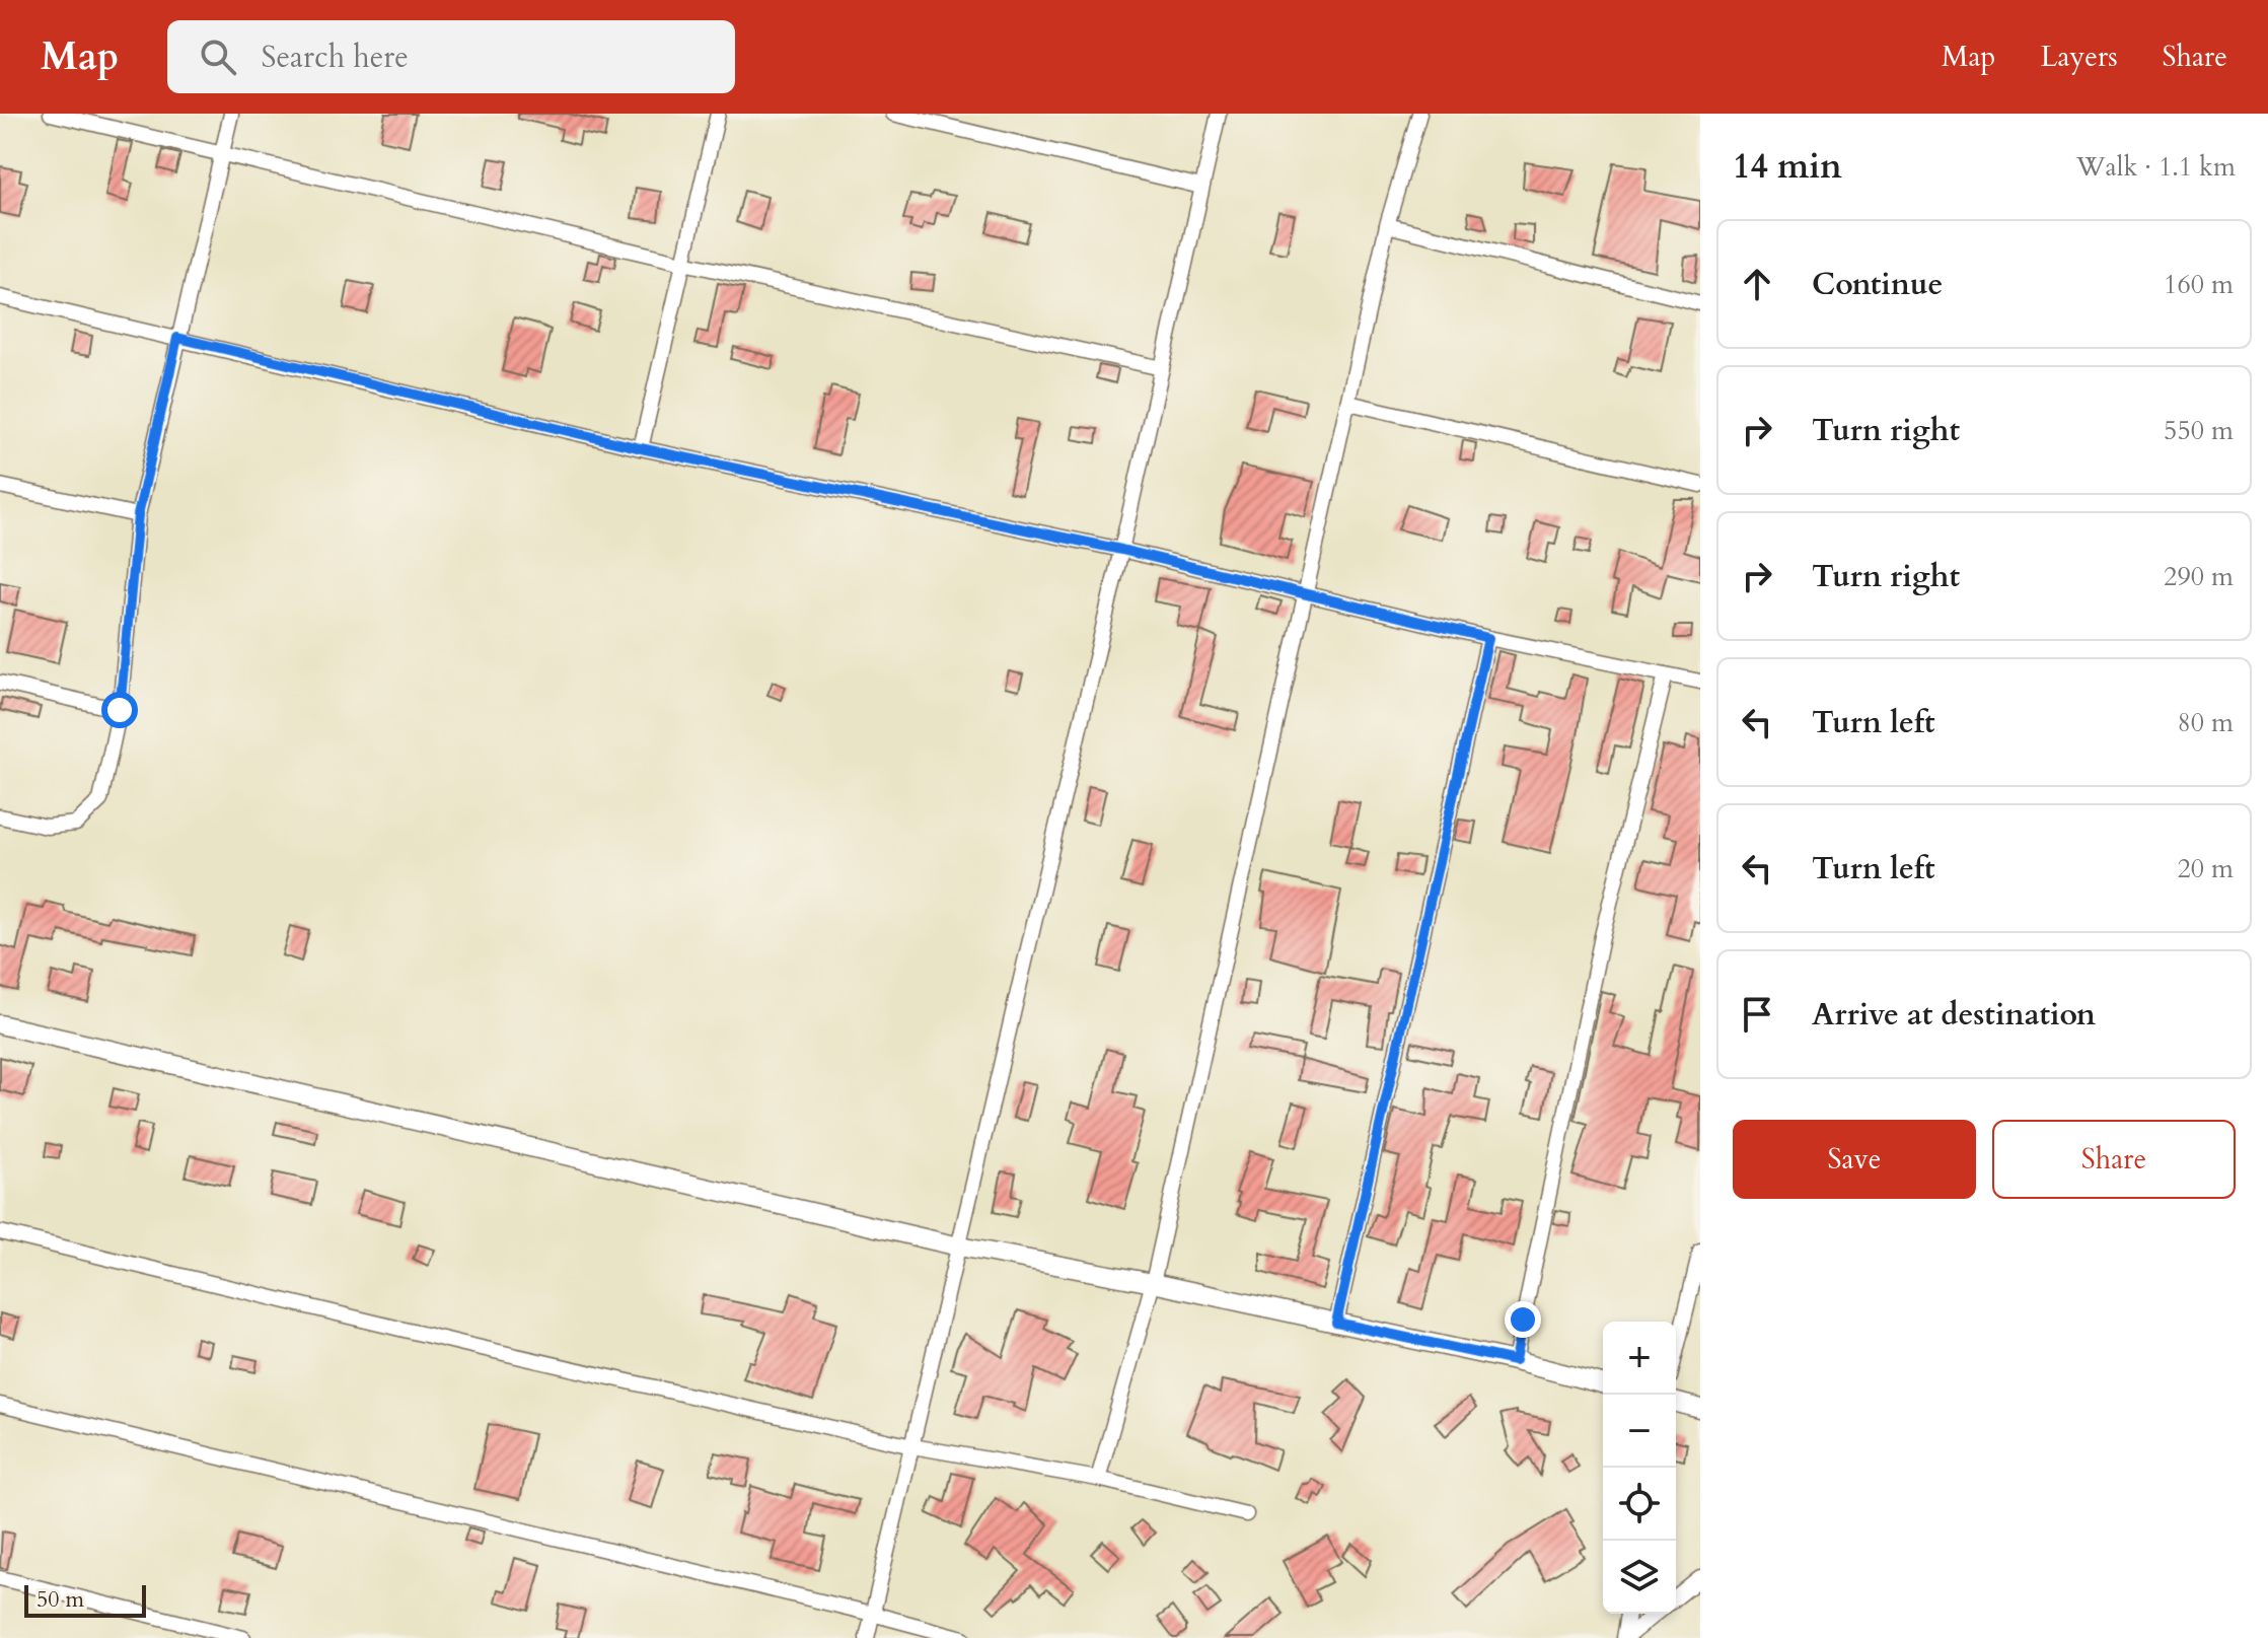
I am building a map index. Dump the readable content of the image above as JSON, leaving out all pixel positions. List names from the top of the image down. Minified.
{"scale_bar":"50 m","page":{"header":"Map","search":"Search here","nav":["Map","Layers","Share"],"heading":["14 min","Walk · 1.1 km"],"list":[["Continue","160 m"],["Turn right","550 m"],["Turn right","290 m"],["Turn left","80 m"],["Turn left","20 m"],"Arrive at destination"],"buttons":["Save","Share"],"map_buttons":["+","−"],"scale":"50 m"}}
